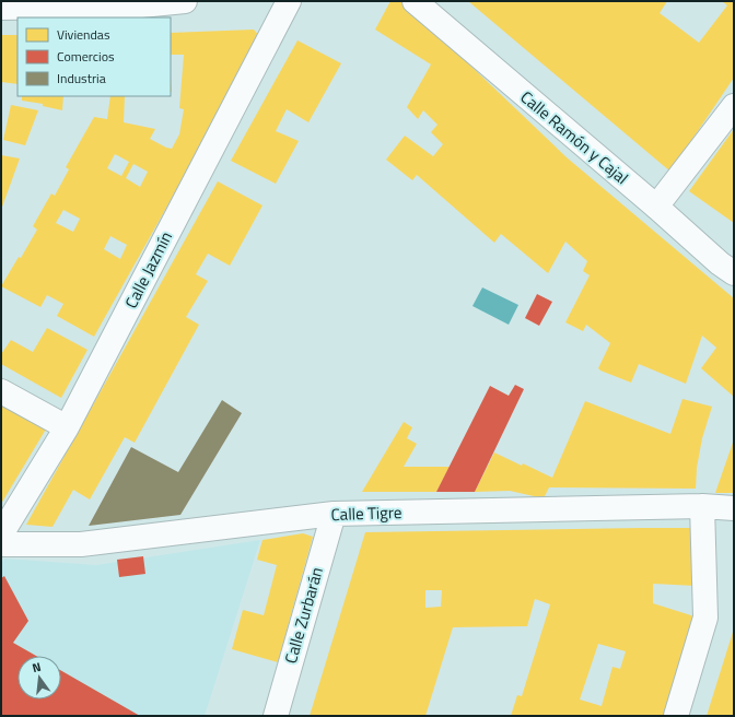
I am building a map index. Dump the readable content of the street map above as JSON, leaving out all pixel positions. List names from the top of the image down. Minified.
{"streets":{"street":["Calle Ramón y Cajal","Calle Jazmín","Calle Tigre","Calle Zurbarán"]},"crossings":[["Calle Tigre","Calle Zurbarán"]],"legend":["Viviendas","Comercios","Industria"],"north":"top"}
